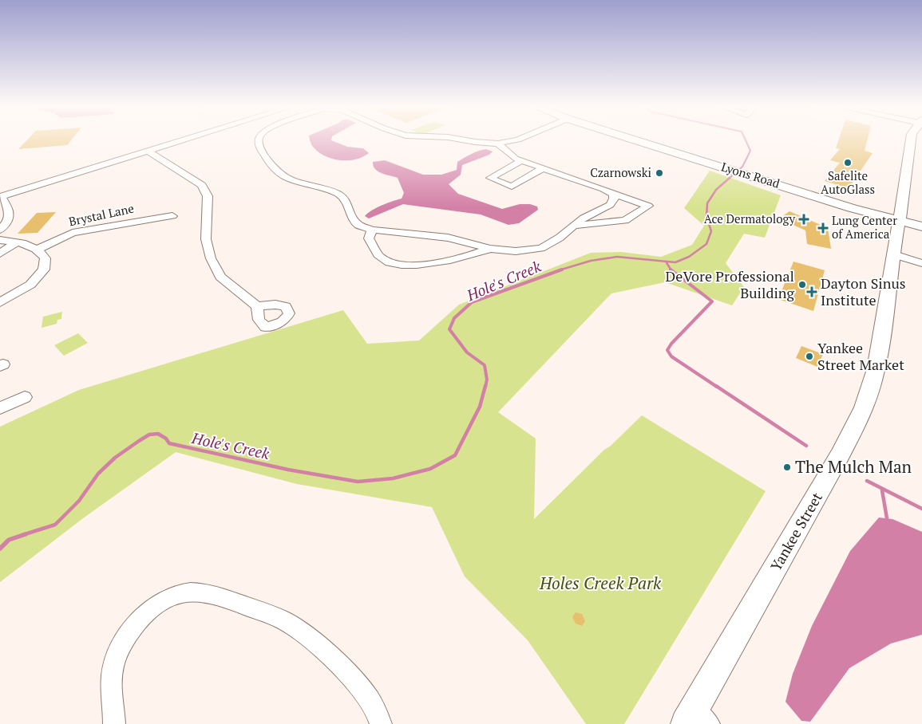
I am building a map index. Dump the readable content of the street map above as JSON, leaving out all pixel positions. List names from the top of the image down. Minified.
{"streets":{"street":["Lyons Road","Brystal Lane","Yankee Street"]},"crossings":[["Lyons Road","Yankee Street"]],"water":["Hole's Creek"],"parks":["Holes Creek Park"],"places":{"other":["Safelite AutoGlass","Czarnowski","DeVore Professional Building","Yankee Street Market","The Mulch Man"],"health":["Ace Dermatology","Lung Center of America","Dayton Sinus Institute"]}}
